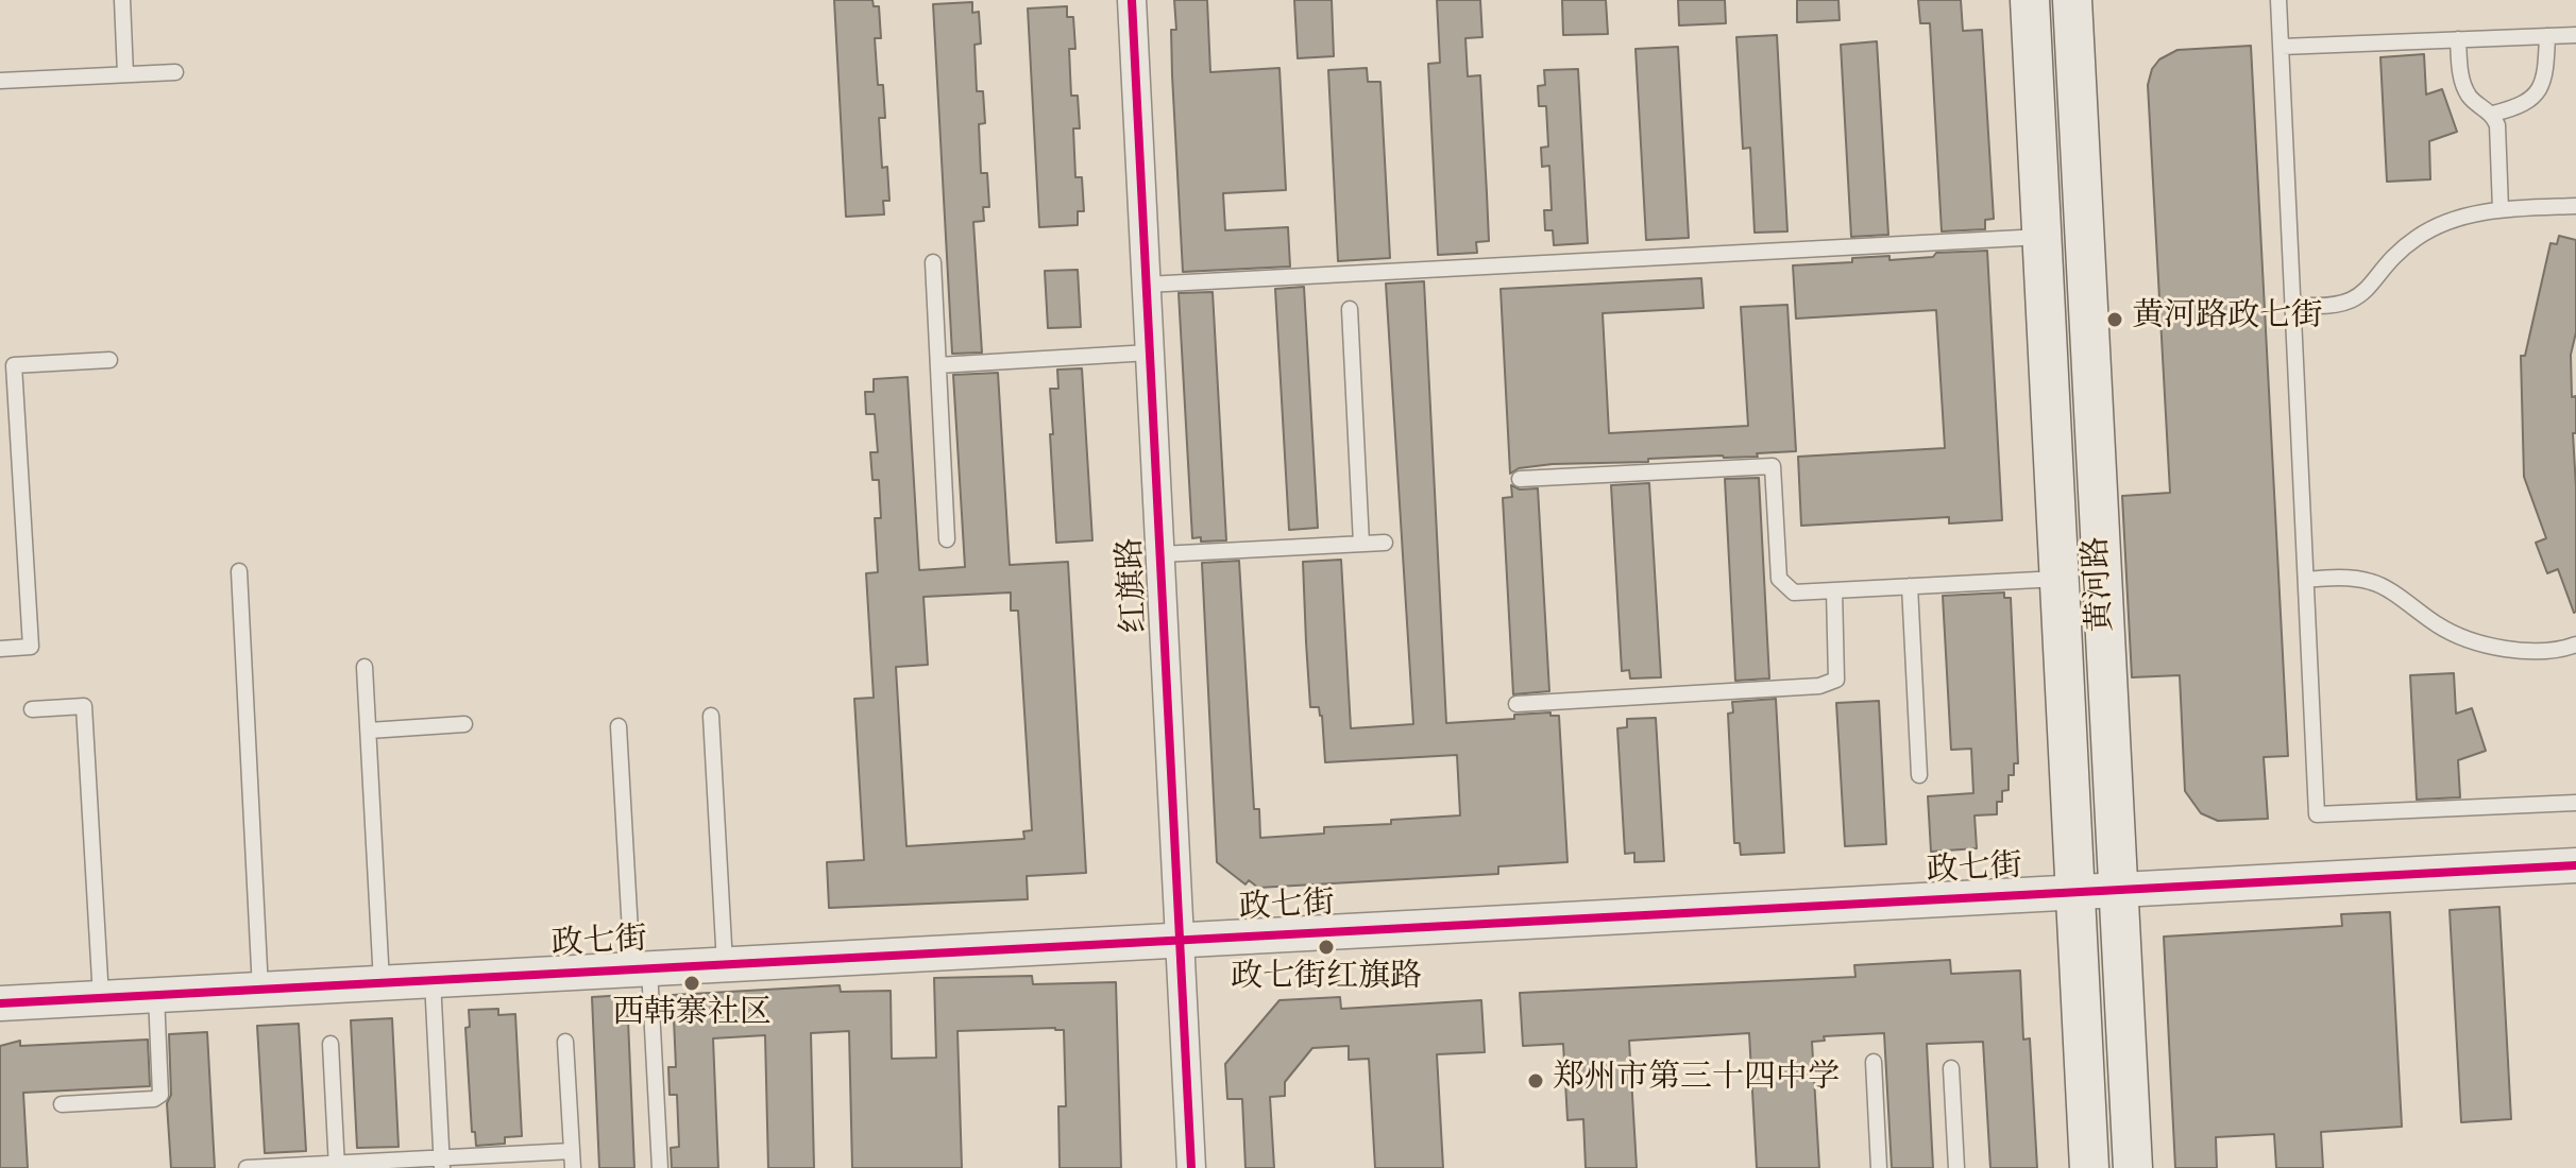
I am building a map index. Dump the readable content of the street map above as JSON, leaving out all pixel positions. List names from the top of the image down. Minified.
{"streets":{"main road":["黄河路"],"street":["红旗路","政七街"]},"crossings":[["黄河路","政七街"],["红旗路","政七街"]],"places":["黄河路政七街","政七街红旗路","西韩寨社区","郑州市第三十四中学"]}
